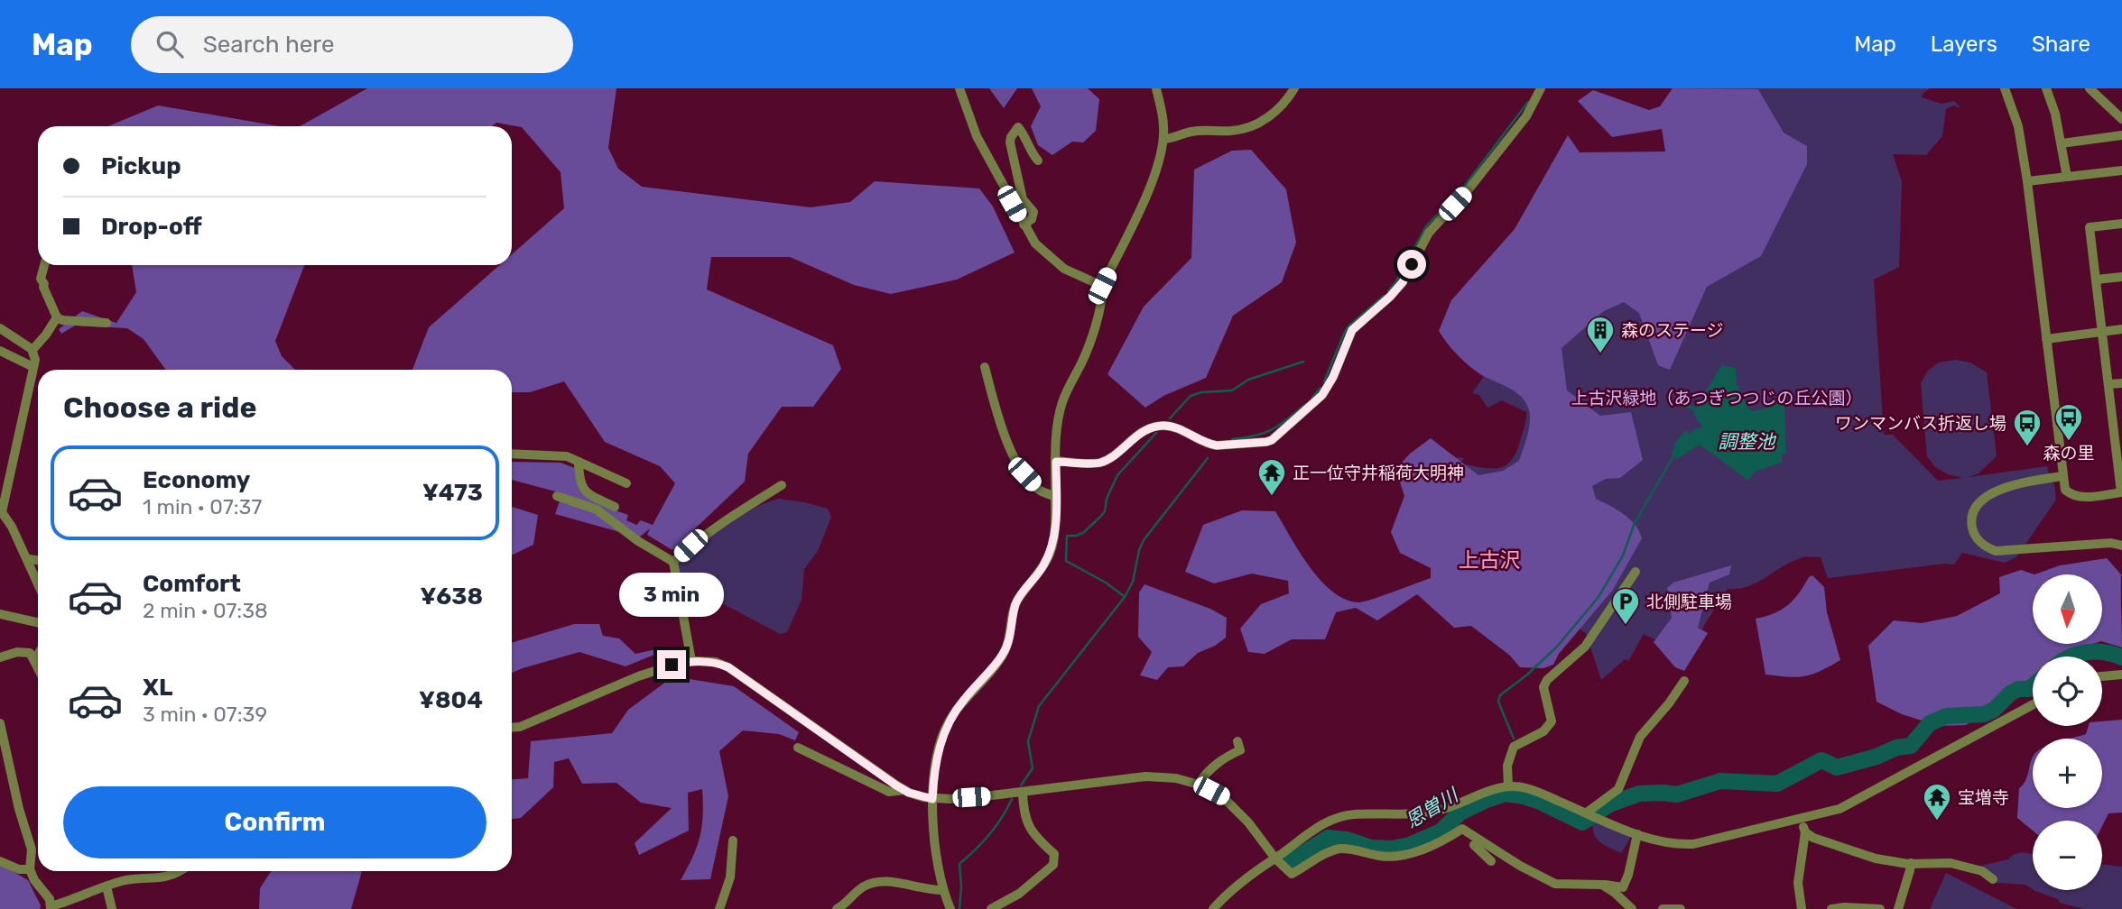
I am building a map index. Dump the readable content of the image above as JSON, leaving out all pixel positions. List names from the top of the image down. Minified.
{"districts":["上古沢"],"water":["調整池","恩曽川"],"parks":["上古沢緑地（あつぎつつじの丘公園）"],"places":{"building":["森のステージ"],"bus stop":["森の里","ワンマンバス折返し場"],"temple":["正一位守井稲荷大明神","宝増寺"],"parking":["北側駐車場"]},"north":"bottom","page":{"header":"Map","search":"Search here","nav":["Map","Layers","Share"],"banner":["Pickup","Drop-off"],"heading":"Choose a ride","list":[{"name":"Economy","note":"1 min · 07:37","value":"¥473"},{"name":"Comfort","note":"2 min · 07:38","value":"¥638"},{"name":"XL","note":"3 min · 07:39","value":"¥804"}],"bubble":"3 min","map_buttons":["+","−"],"buttons":"Confirm"}}
